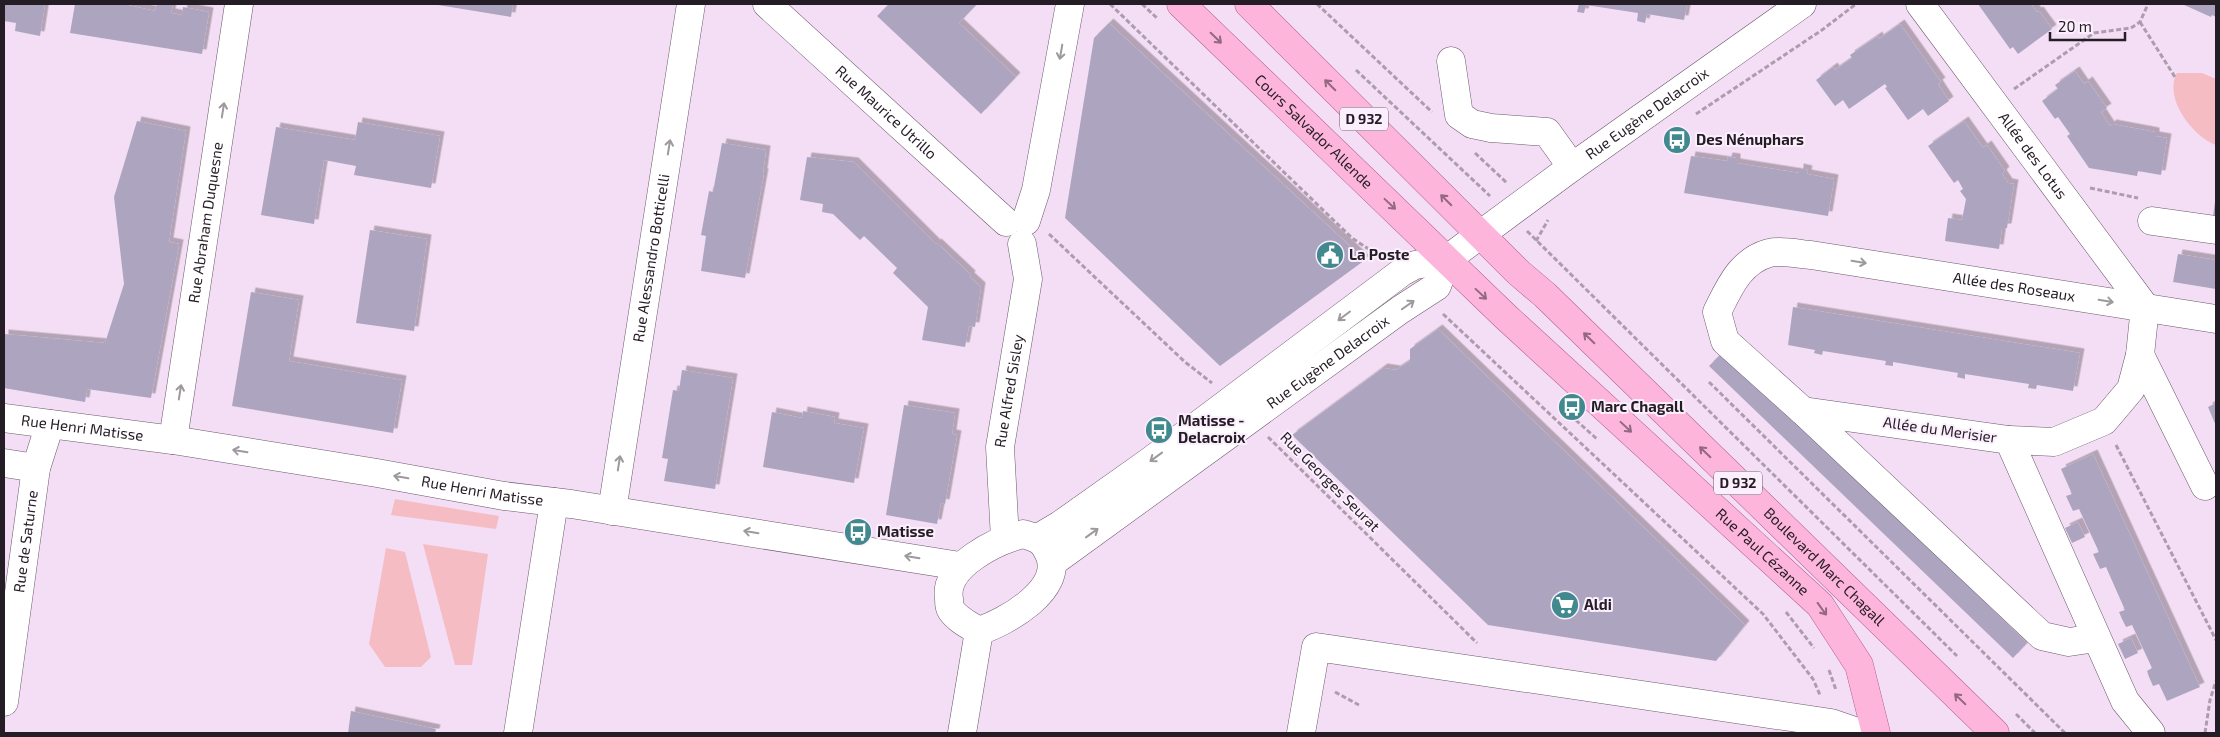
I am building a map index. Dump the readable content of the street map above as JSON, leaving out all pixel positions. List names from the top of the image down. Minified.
{"streets":{"main road":["D 932","Cours Salvador Allende","Rue Paul Cézanne","Boulevard Marc Chagall"],"street":["Rue Maurice Utrillo","Rue Eugène Delacroix","Allée des Lotus","Rue Abraham Duquesne","Rue Alessandro Botticelli","Allée des Roseaux","Rue Alfred Sisley","Rue Henri Matisse","Allée du Merisier","Rue de Saturne"],"path":["Rue Georges Seurat"]},"crossings":[["Rue Maurice Utrillo","Rue Alfred Sisley"],["Rue Eugène Delacroix","D 932"],["Rue Eugène Delacroix","Cours Salvador Allende"],["Rue Eugène Delacroix","Rue Alfred Sisley"],["Rue Eugène Delacroix","Rue Henri Matisse"],["Rue Eugène Delacroix","Rue Georges Seurat"],["Rue Eugène Delacroix","Rue Paul Cézanne"],["Rue Eugène Delacroix","Boulevard Marc Chagall"],["D 932","Boulevard Marc Chagall"],["Cours Salvador Allende","Rue Paul Cézanne"],["Allée des Lotus","Allée des Roseaux"],["Rue Abraham Duquesne","Rue Henri Matisse"],["Rue Alessandro Botticelli","Rue Henri Matisse"],["Allée des Roseaux","Allée du Merisier"],["Rue Alfred Sisley","Rue Henri Matisse"],["Rue Henri Matisse","Rue de Saturne"]],"one_way":["Rue Abraham Duquesne","Rue Alessandro Botticelli","Rue Henri Matisse","Rue Paul Cézanne","Boulevard Marc Chagall"],"places":{"bus stop":["Des Nénuphars","Marc Chagall","Matisse - Delacroix","Matisse"],"public building":["La Poste"],"supermarket":["Aldi"]},"scale_bar":"20 m"}
